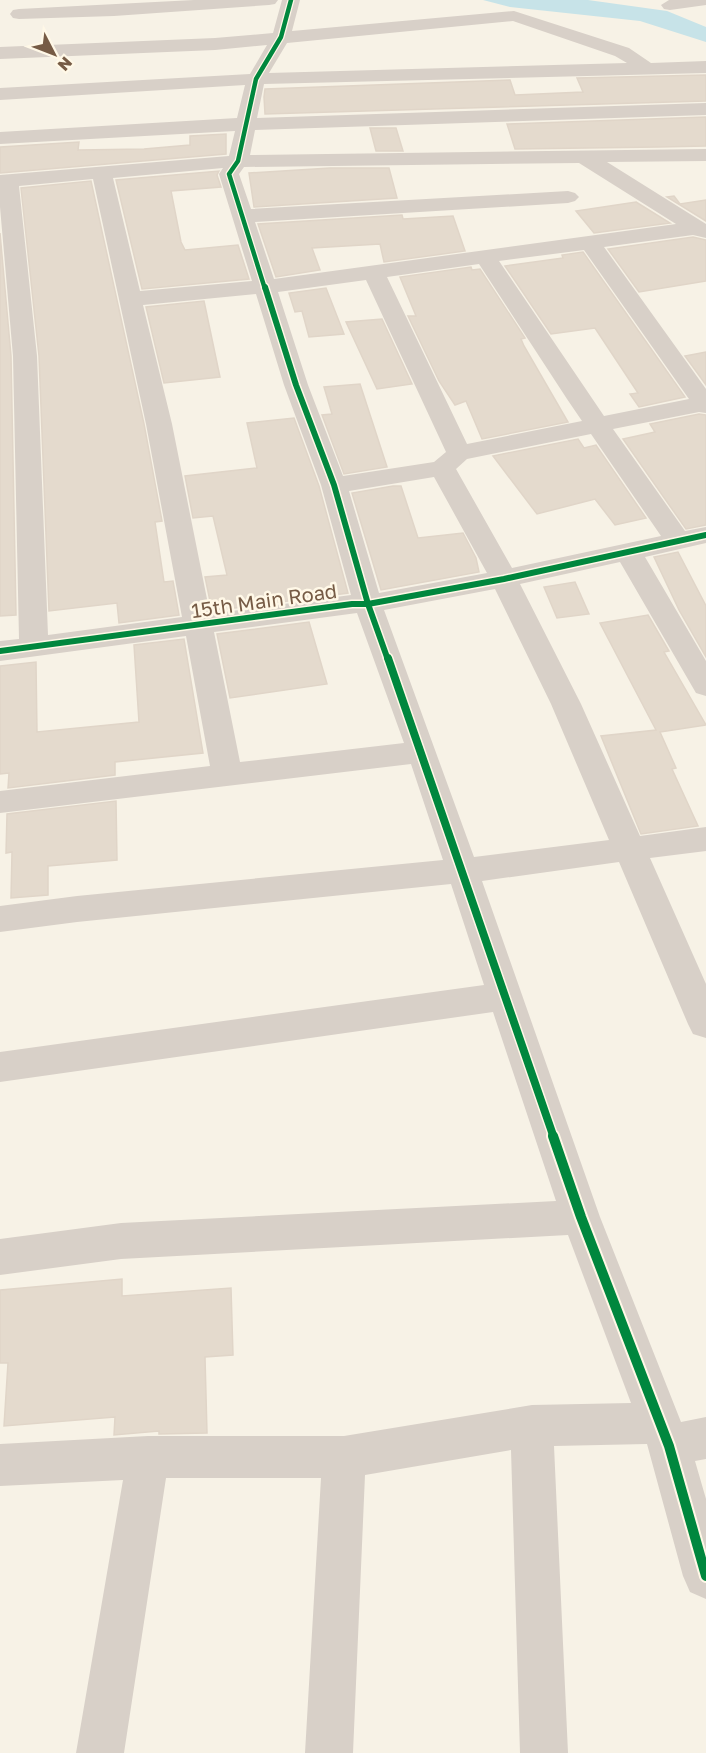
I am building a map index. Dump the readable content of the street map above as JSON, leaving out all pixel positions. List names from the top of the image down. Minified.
{"streets":{"street":["15th Main Road"]},"north":"bottom right"}
